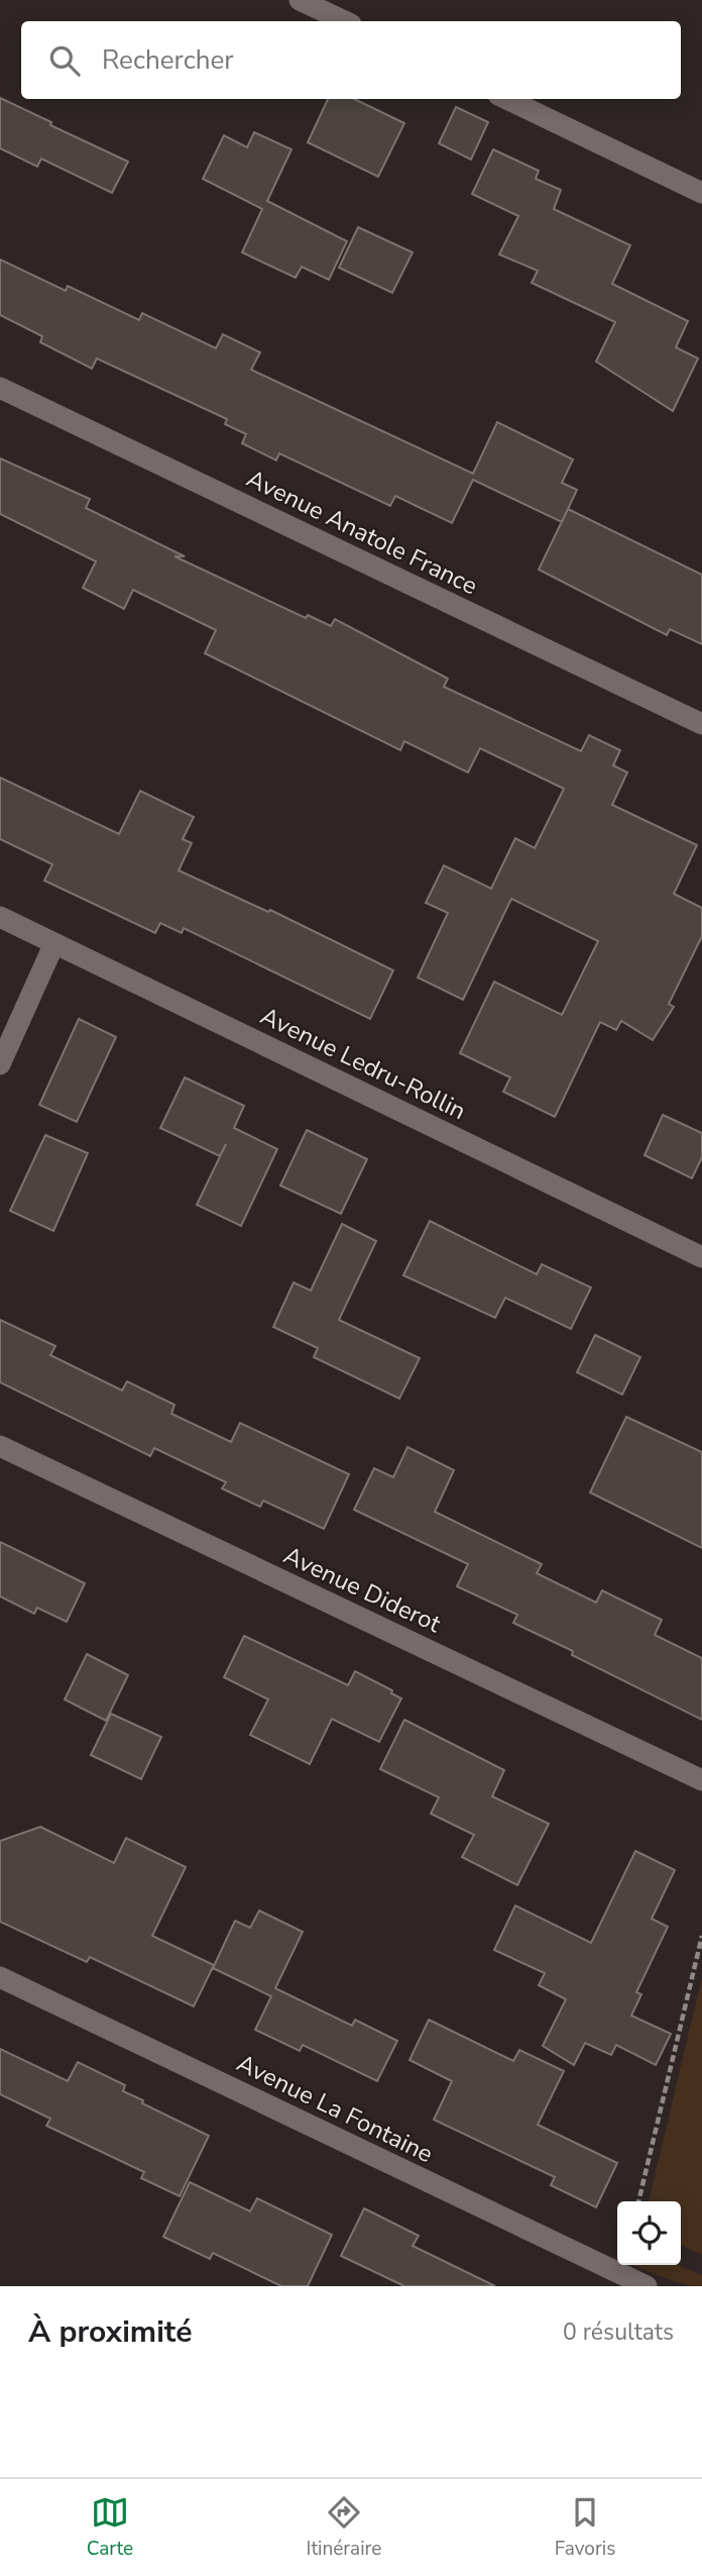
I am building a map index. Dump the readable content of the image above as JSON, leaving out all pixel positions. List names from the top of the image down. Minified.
{"streets":{"street":["Avenue Anatole France","Avenue Ledru-Rollin","Avenue Diderot","Avenue La Fontaine"]},"page":{"search":"Rechercher","heading":["À proximité","0 résultats"],"nav":["Carte","Itinéraire","Favoris"]}}
